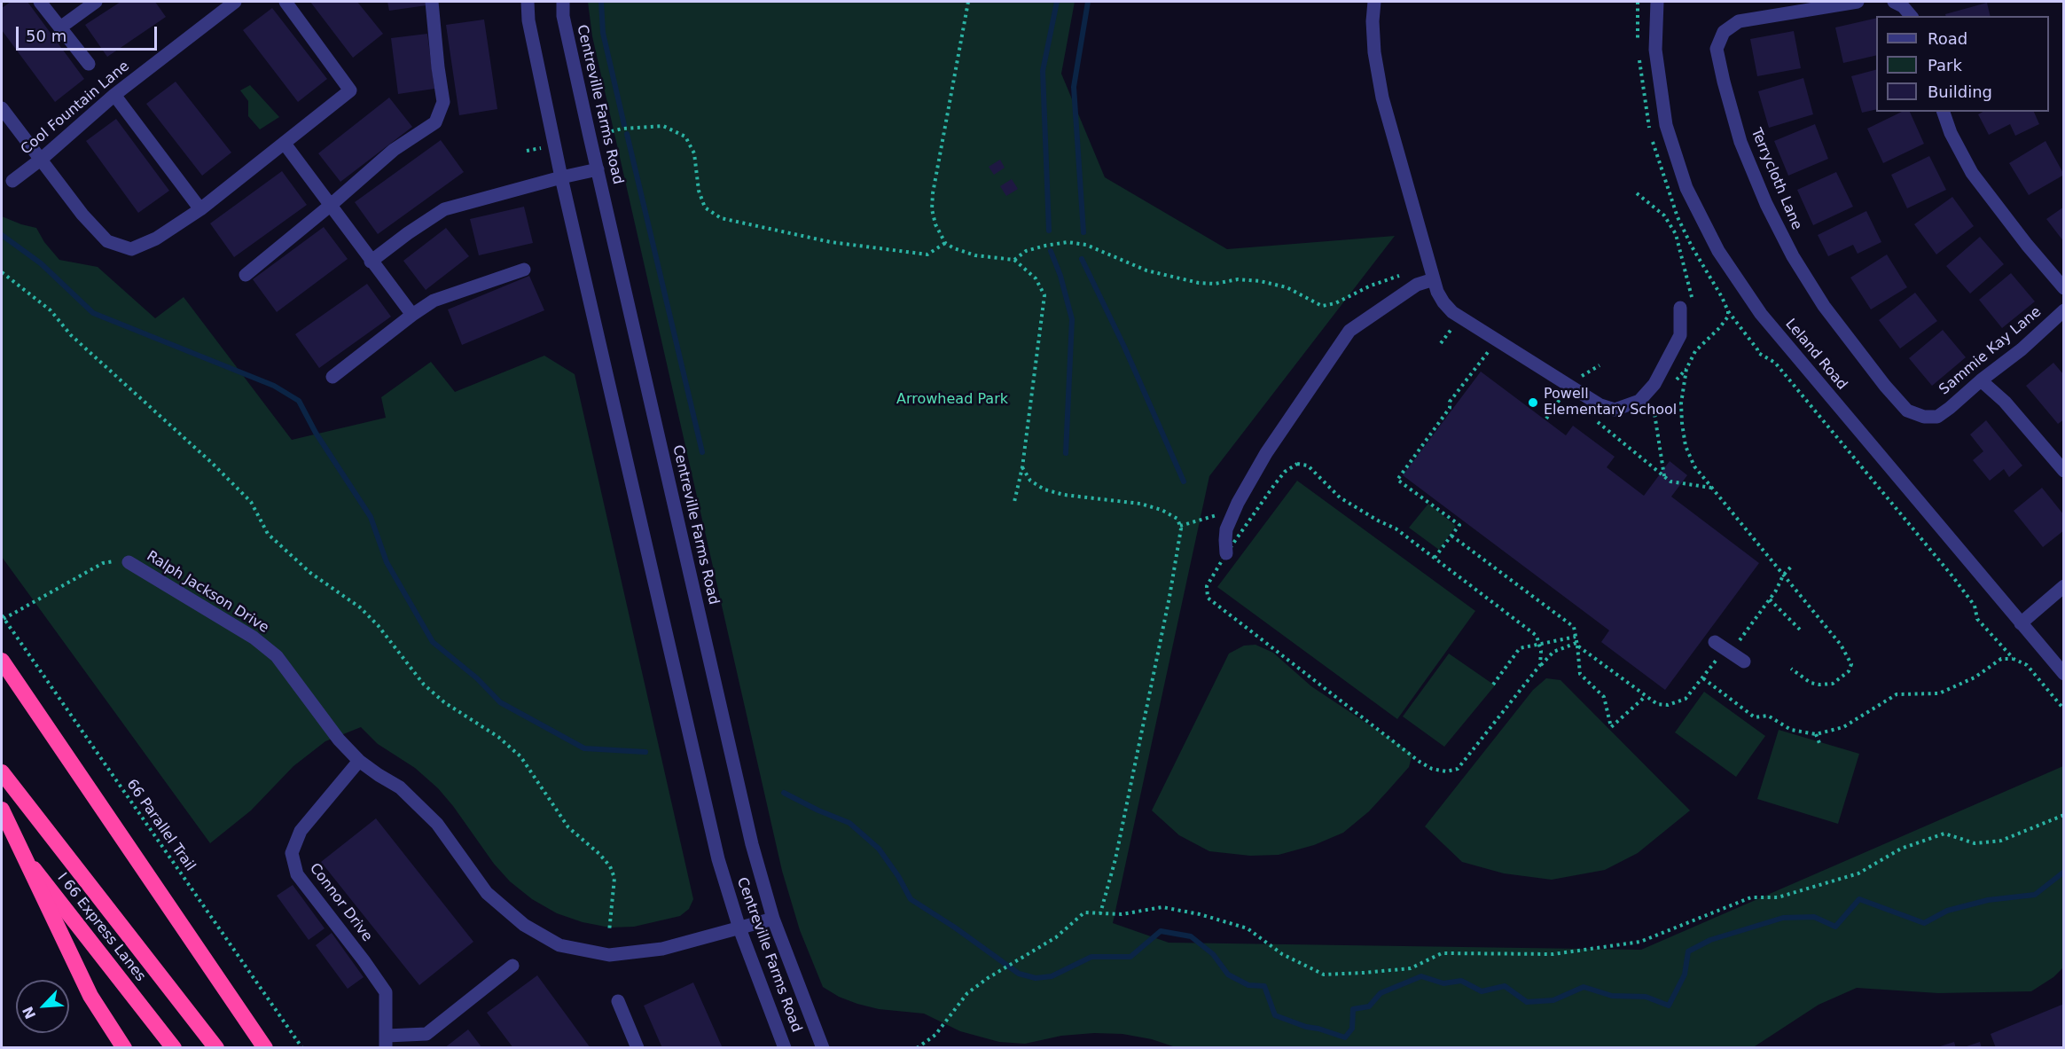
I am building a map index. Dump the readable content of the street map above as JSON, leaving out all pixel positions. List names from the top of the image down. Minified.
{"streets":{"highway":["I 66 Express Lanes"],"street":["Centreville Farms Road","Cool Fountain Lane","Terrycloth Lane","Sammie Kay Lane","Leland Road","Ralph Jackson Drive","Connor Drive"],"path":["66 Parallel Trail"]},"crossings":[["Centreville Farms Road","Ralph Jackson Drive"],["Terrycloth Lane","Sammie Kay Lane"],["Ralph Jackson Drive","Connor Drive"]],"parks":["Arrowhead Park"],"places":["Powell Elementary School"],"legend":["Road","Park","Building"],"scale_bar":"50 m","north":"bottom left"}
